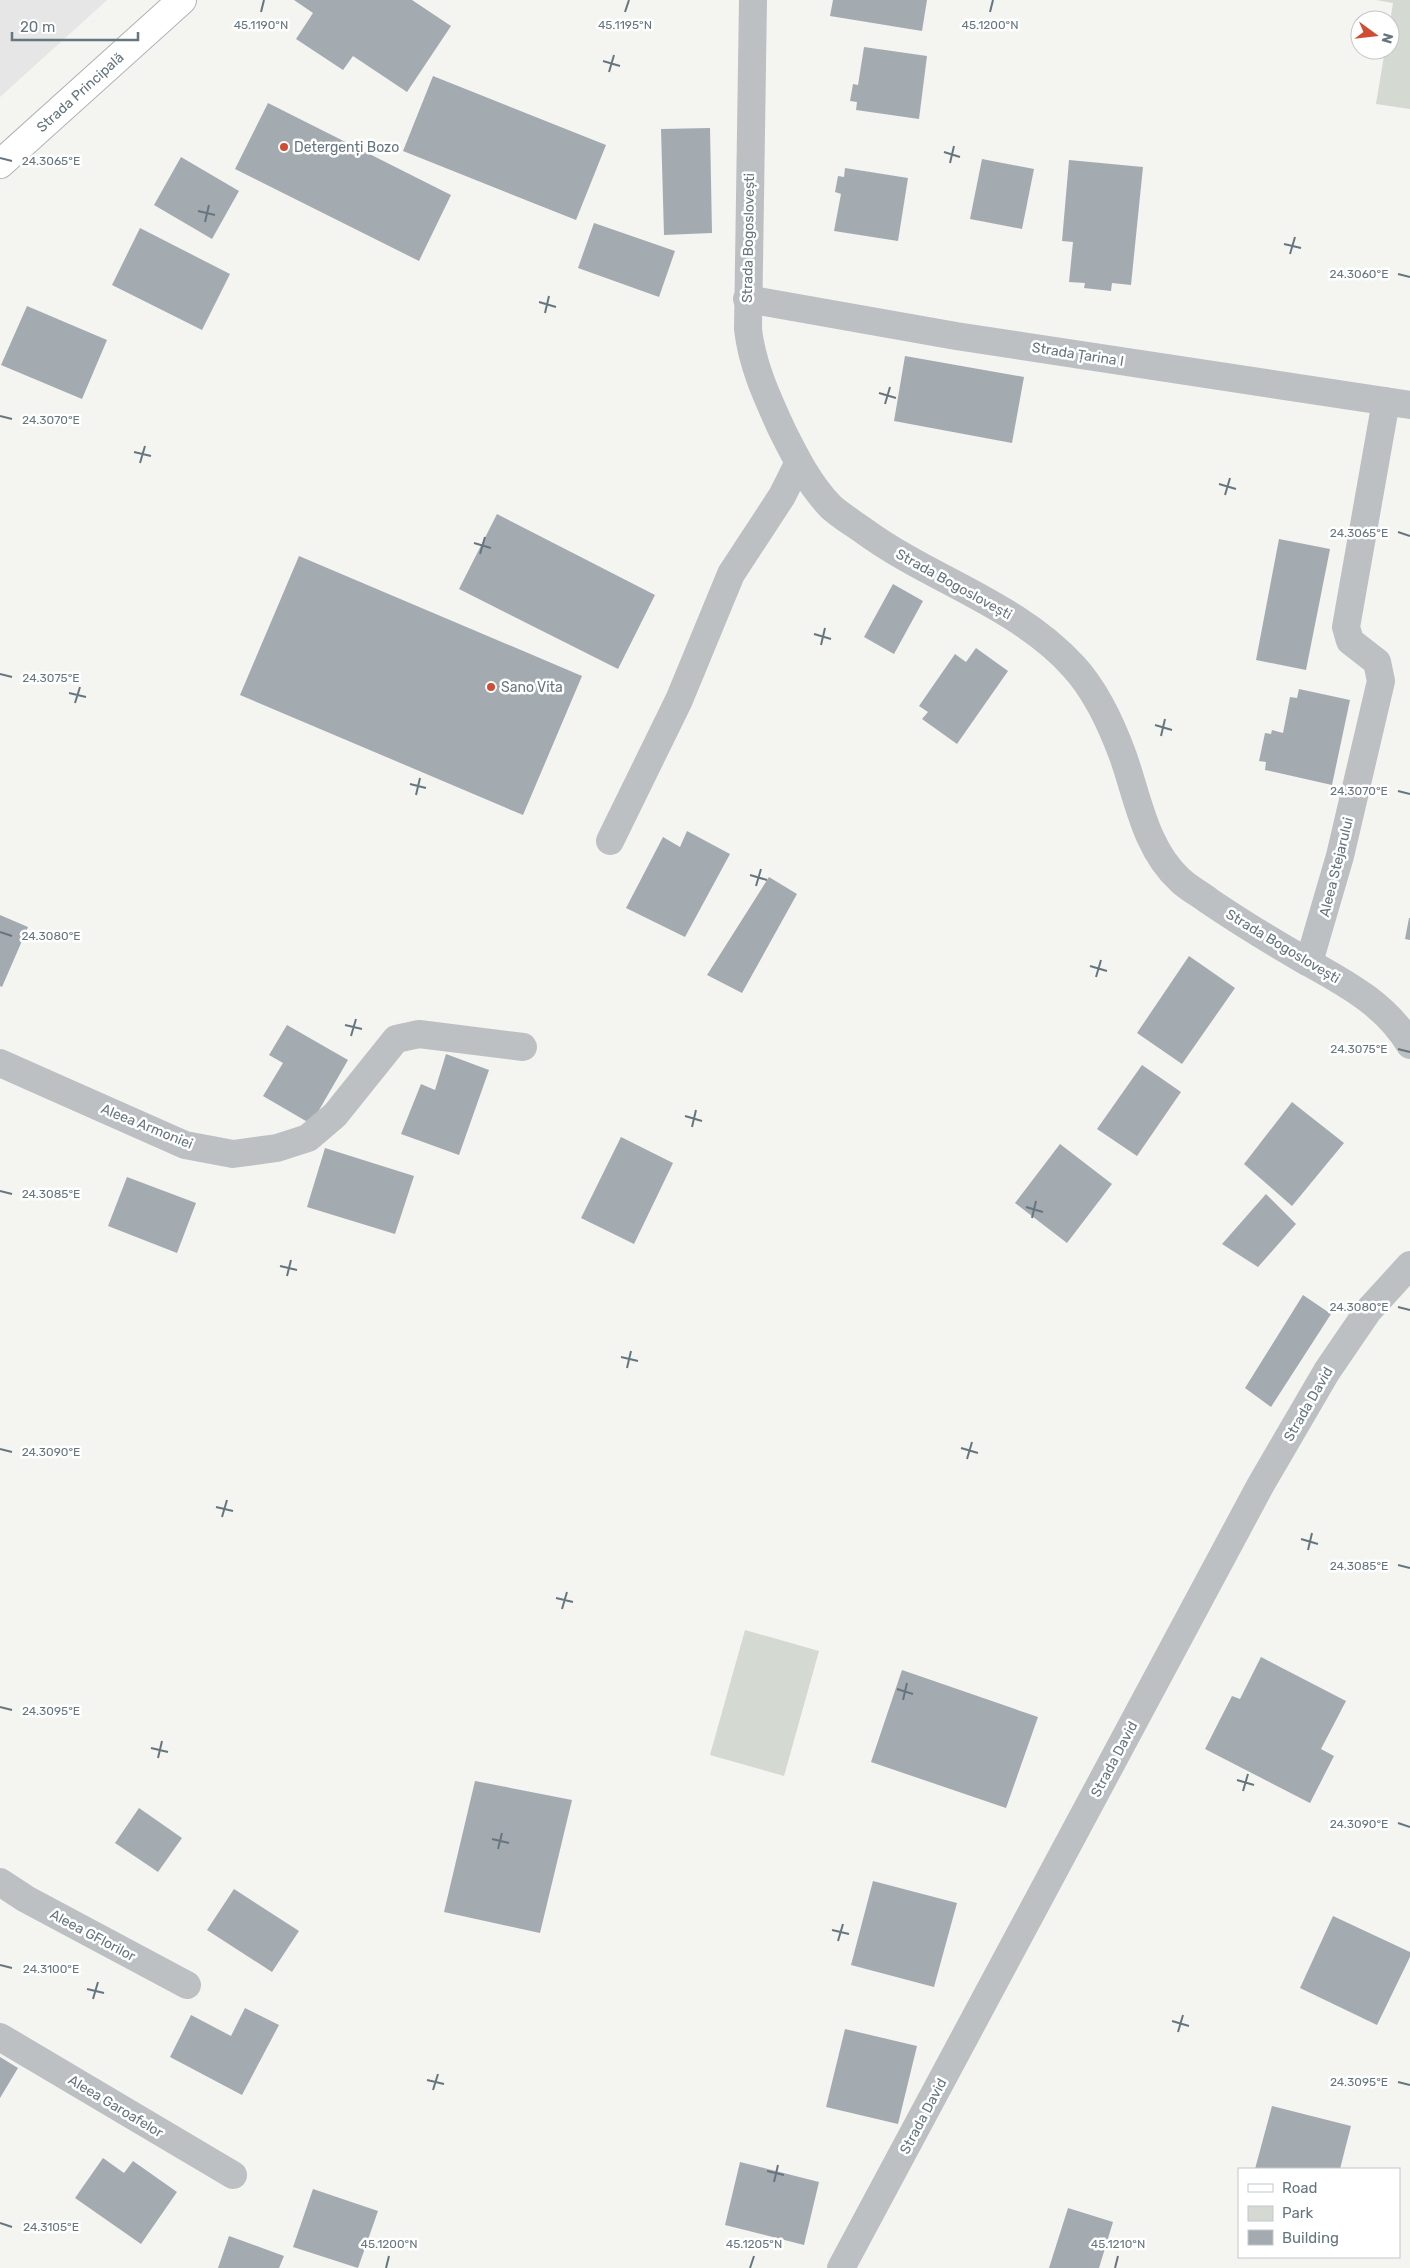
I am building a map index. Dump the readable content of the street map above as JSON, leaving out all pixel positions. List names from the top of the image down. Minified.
{"streets":{"main road":["Strada Principală"],"street":["Strada Bogoslovești","Strada Țarina I","Aleea Stejarului","Aleea Armoniei","Strada David","Aleea GFlorilor","Aleea Garoafelor"]},"crossings":[["Strada Bogoslovești","Strada Țarina I"],["Strada Bogoslovești","Aleea Stejarului"],["Strada Țarina I","Aleea Stejarului"]],"places":["Detergenți Bozo","Sano Vita"],"legend":["Road","Park","Building"],"scale_bar":"20 m","north":"right","coordinates":["45.1190°N","45.1195°N","45.1200°N","24.3065°E","24.3060°E","24.3070°E","24.3075°E","24.3080°E","24.3085°E","24.3090°E","24.3095°E","24.3100°E","24.3105°E","45.1205°N","45.1210°N"]}
